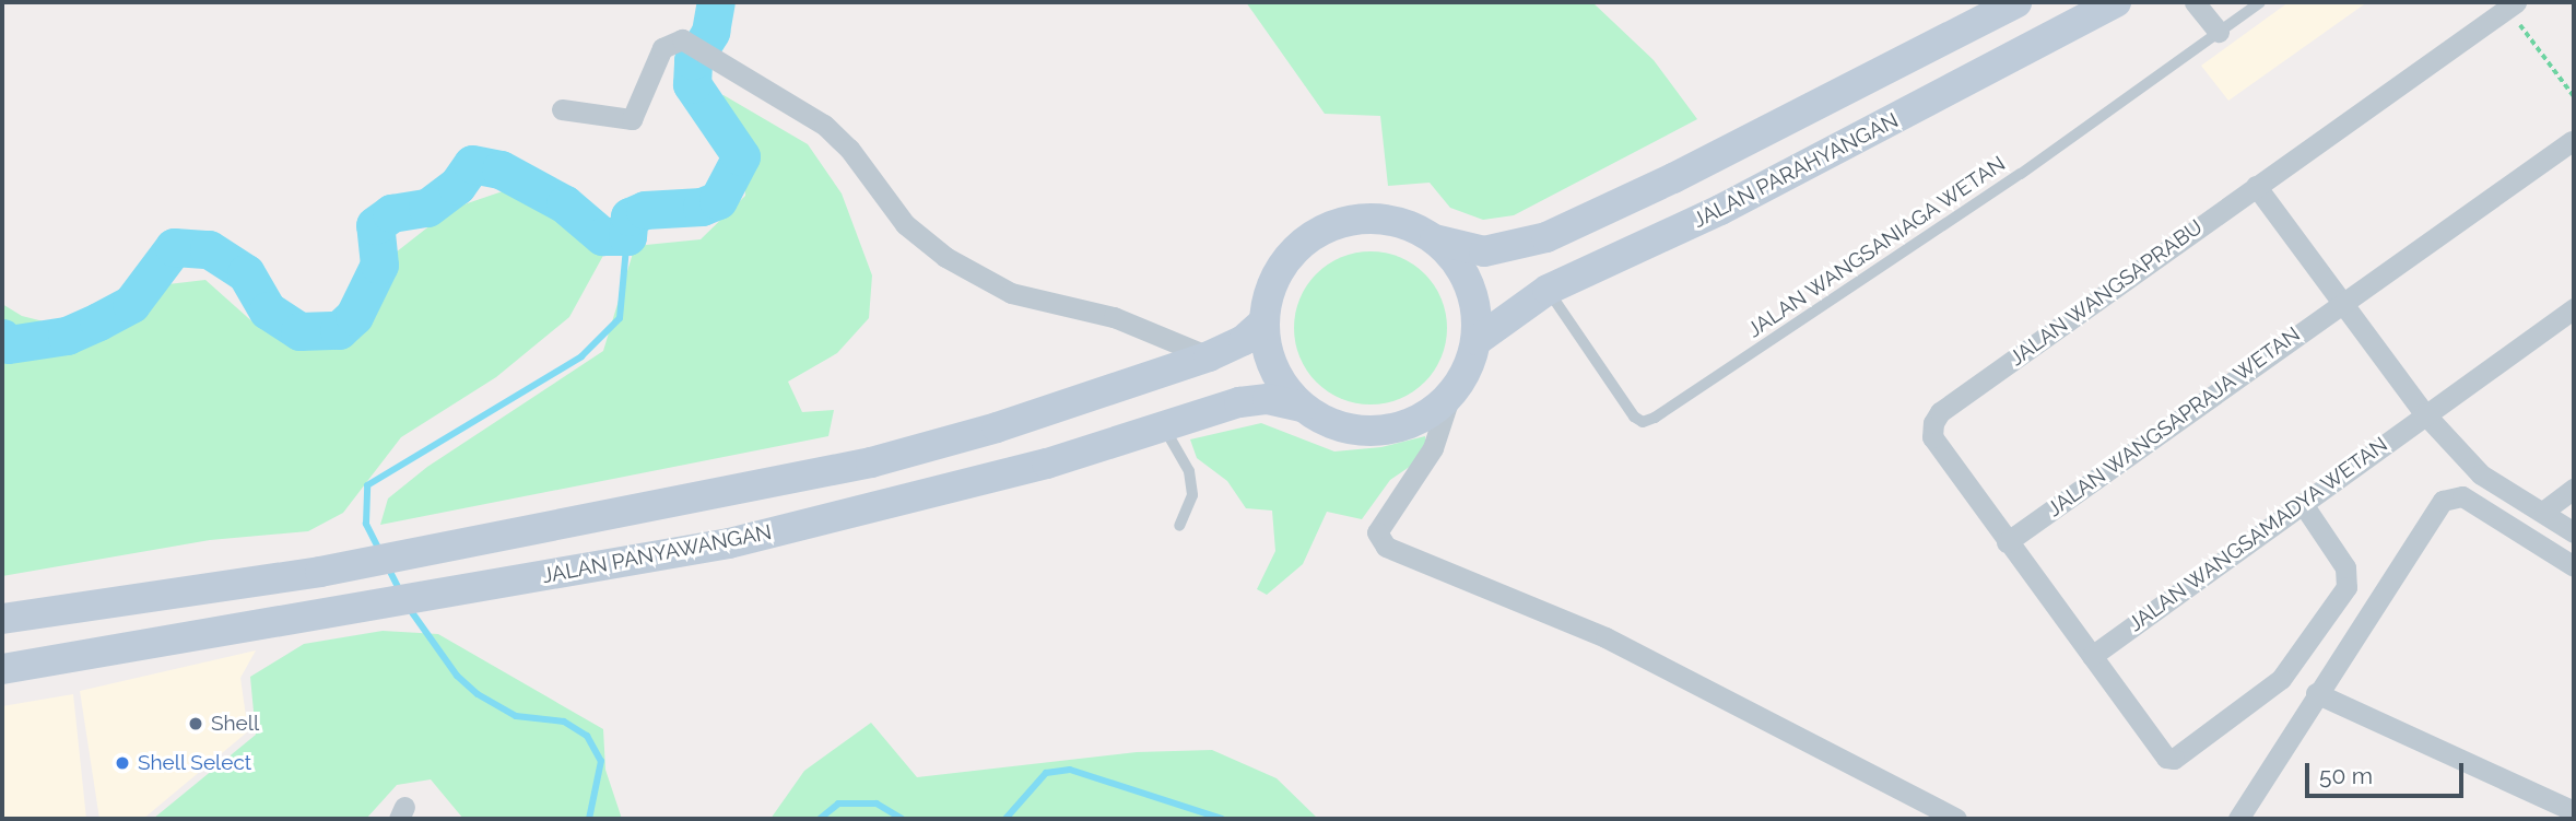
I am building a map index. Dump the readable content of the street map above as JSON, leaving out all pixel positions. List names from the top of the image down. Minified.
{"streets":{"main road":["JALAN PARAHYANGAN","JALAN PANYAWANGAN"],"street":["JALAN WANGSAPRABU","JALAN WANGSAPRAJA WETAN","JALAN WANGSAMADYA WETAN"],"lane":["JALAN WANGSANIAGA WETAN"]},"crossings":[["JALAN PARAHYANGAN","JALAN WANGSANIAGA WETAN"],["JALAN PARAHYANGAN","JALAN PANYAWANGAN"],["JALAN WANGSAPRABU","JALAN WANGSAPRAJA WETAN"],["JALAN WANGSAPRABU","JALAN WANGSAMADYA WETAN"]],"places":["Shell","Shell Select"],"scale_bar":"50 m"}
